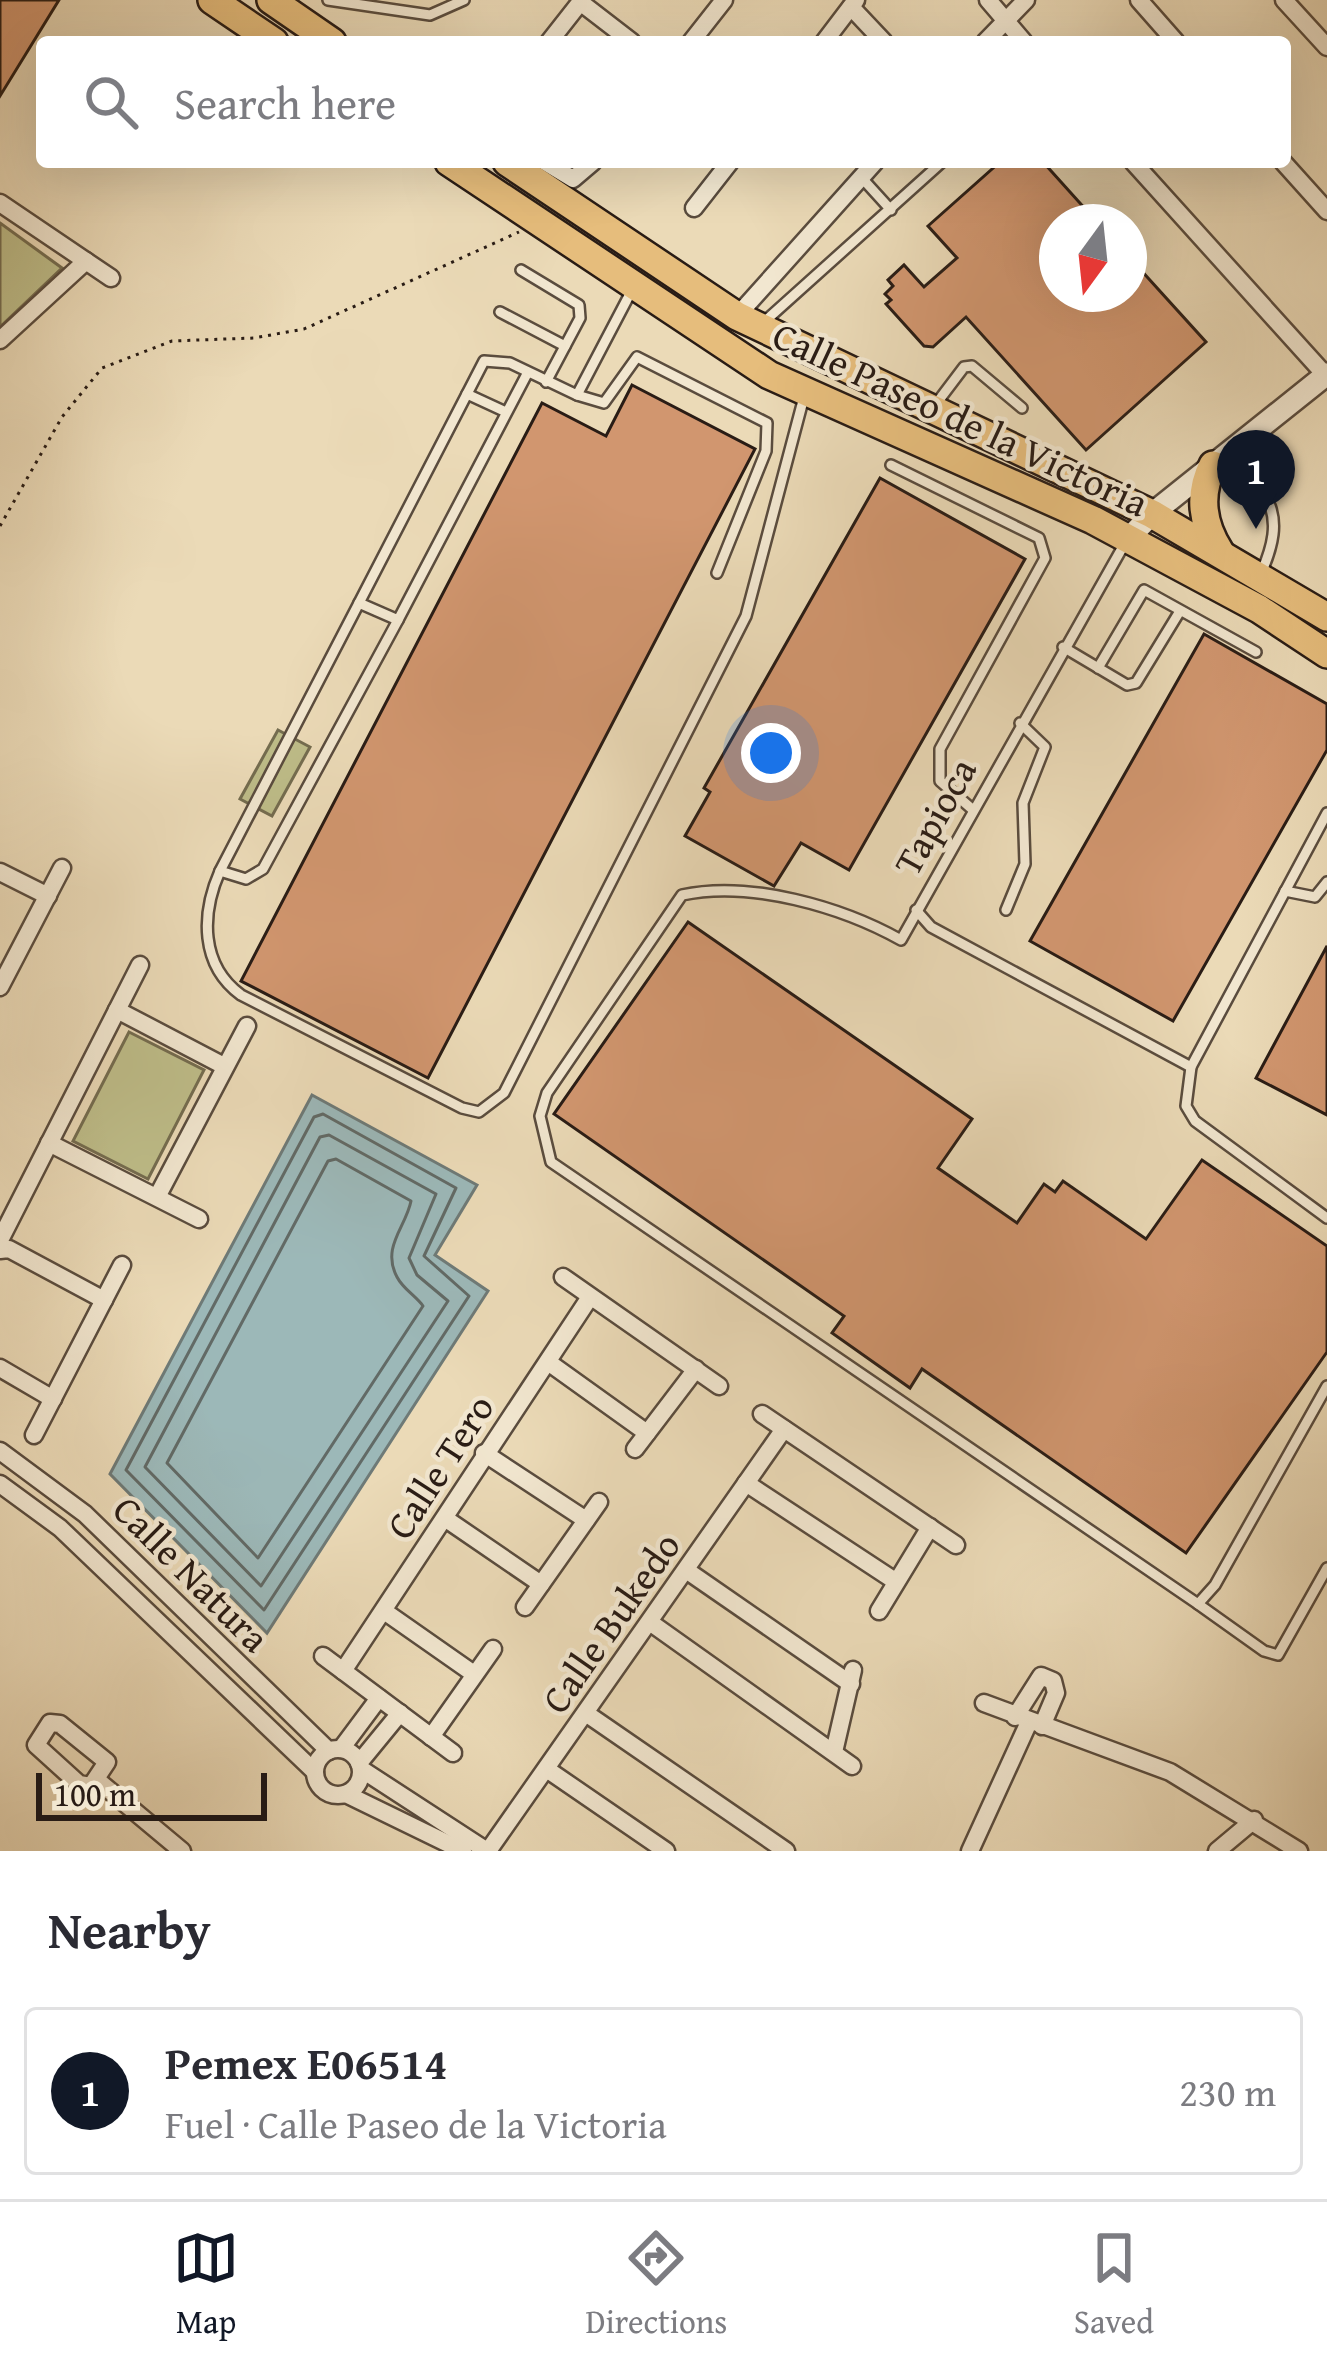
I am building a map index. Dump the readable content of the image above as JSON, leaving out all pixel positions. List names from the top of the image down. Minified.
{"streets":{"main road":["Calle Paseo de la Victoria"],"street":["Calle Tero","Calle Natura","Calle Bukedo"],"lane":["Tapioca"]},"crossings":[["Calle Paseo de la Victoria","Tapioca"]],"scale_bar":"100 m","north":"bottom","page":{"search":"Search here","pins":"1","scale":"100 m","heading":"Nearby","list":[{"mark":"1","name":"Pemex E06514","note":"Fuel · Calle Paseo de la Victoria","value":"230 m"}],"nav":["Map","Directions","Saved"]}}
